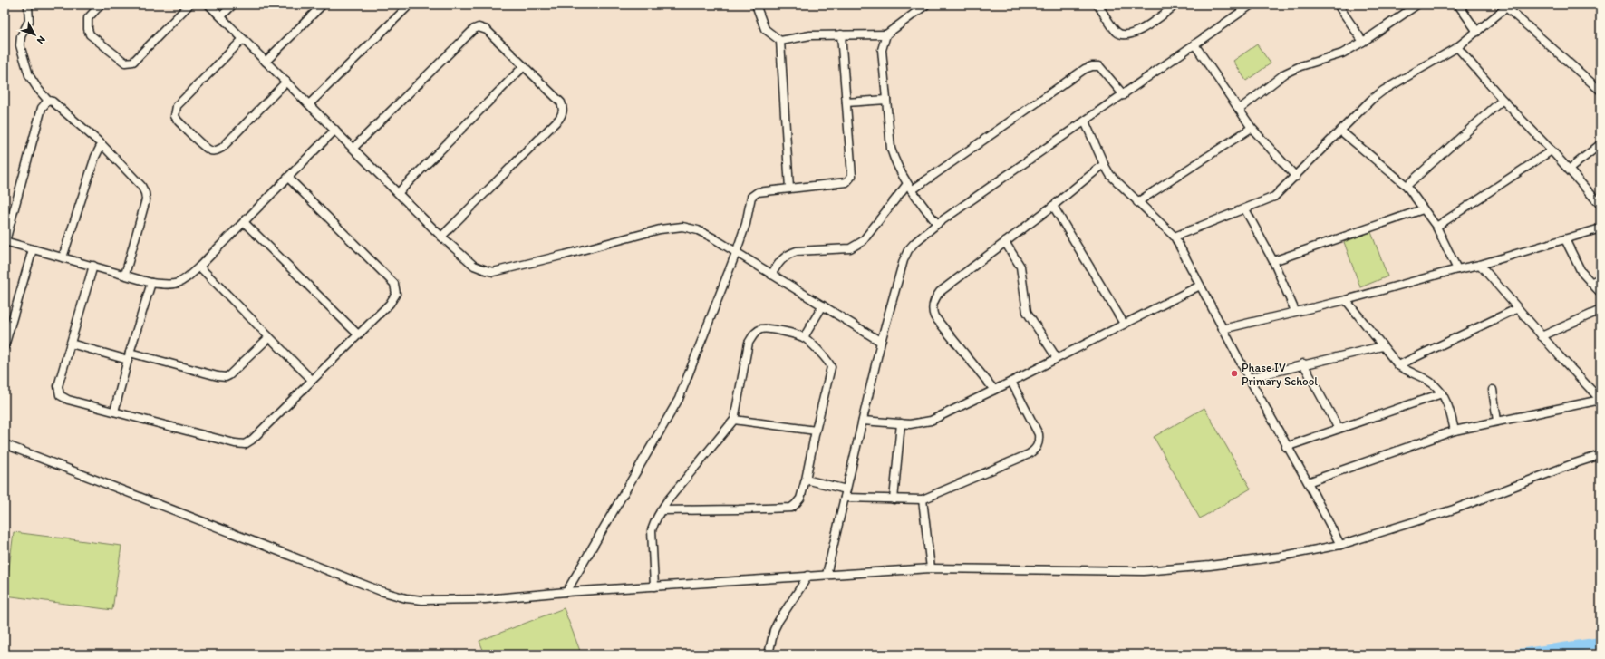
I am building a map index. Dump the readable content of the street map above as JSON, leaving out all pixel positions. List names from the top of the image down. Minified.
{"places":["Phase IV Primary School"],"north":"bottom right"}
